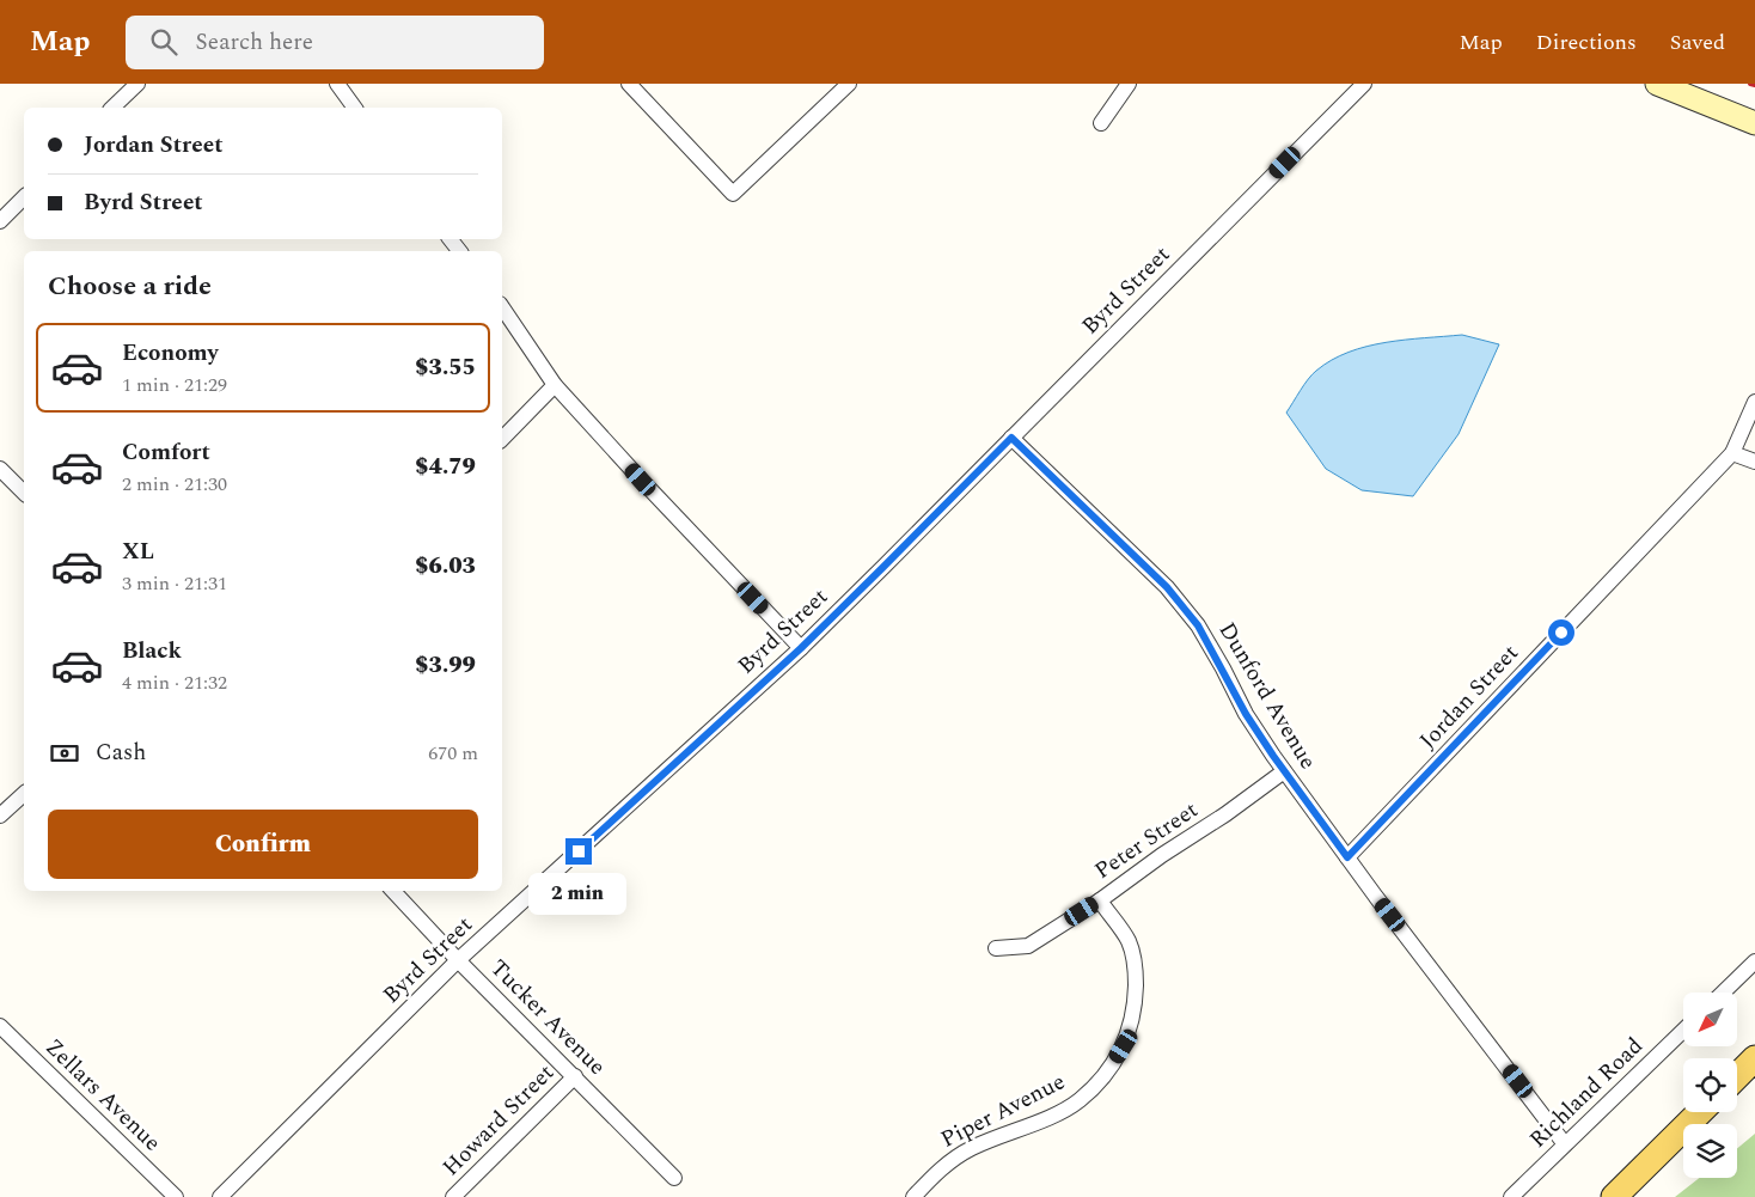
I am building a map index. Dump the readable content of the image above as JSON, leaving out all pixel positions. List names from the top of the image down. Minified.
{"streets":{"street":["Byrd Street","Dunford Avenue","Jordan Street","Peter Street","Tucker Avenue","Richland Road","Zellars Avenue","Piper Avenue","Howard Street"]},"crossings":[["Byrd Street","Dunford Avenue"],["Byrd Street","Tucker Avenue"],["Dunford Avenue","Jordan Street"],["Dunford Avenue","Peter Street"],["Dunford Avenue","Richland Road"],["Peter Street","Piper Avenue"],["Tucker Avenue","Howard Street"]],"north":"bottom left","page":{"header":"Map","search":"Search here","nav":["Map","Directions","Saved"],"banner":["Jordan Street","Byrd Street"],"heading":"Choose a ride","list":[{"name":"Economy","note":"1 min · 21:29","value":"$3.55"},{"name":"Comfort","note":"2 min · 21:30","value":"$4.79"},{"name":"XL","note":"3 min · 21:31","value":"$6.03"},{"name":"Black","note":"4 min · 21:32","value":"$3.99"}],"pay":["Cash","670 m"],"buttons":"Confirm","bubble":"2 min"}}
